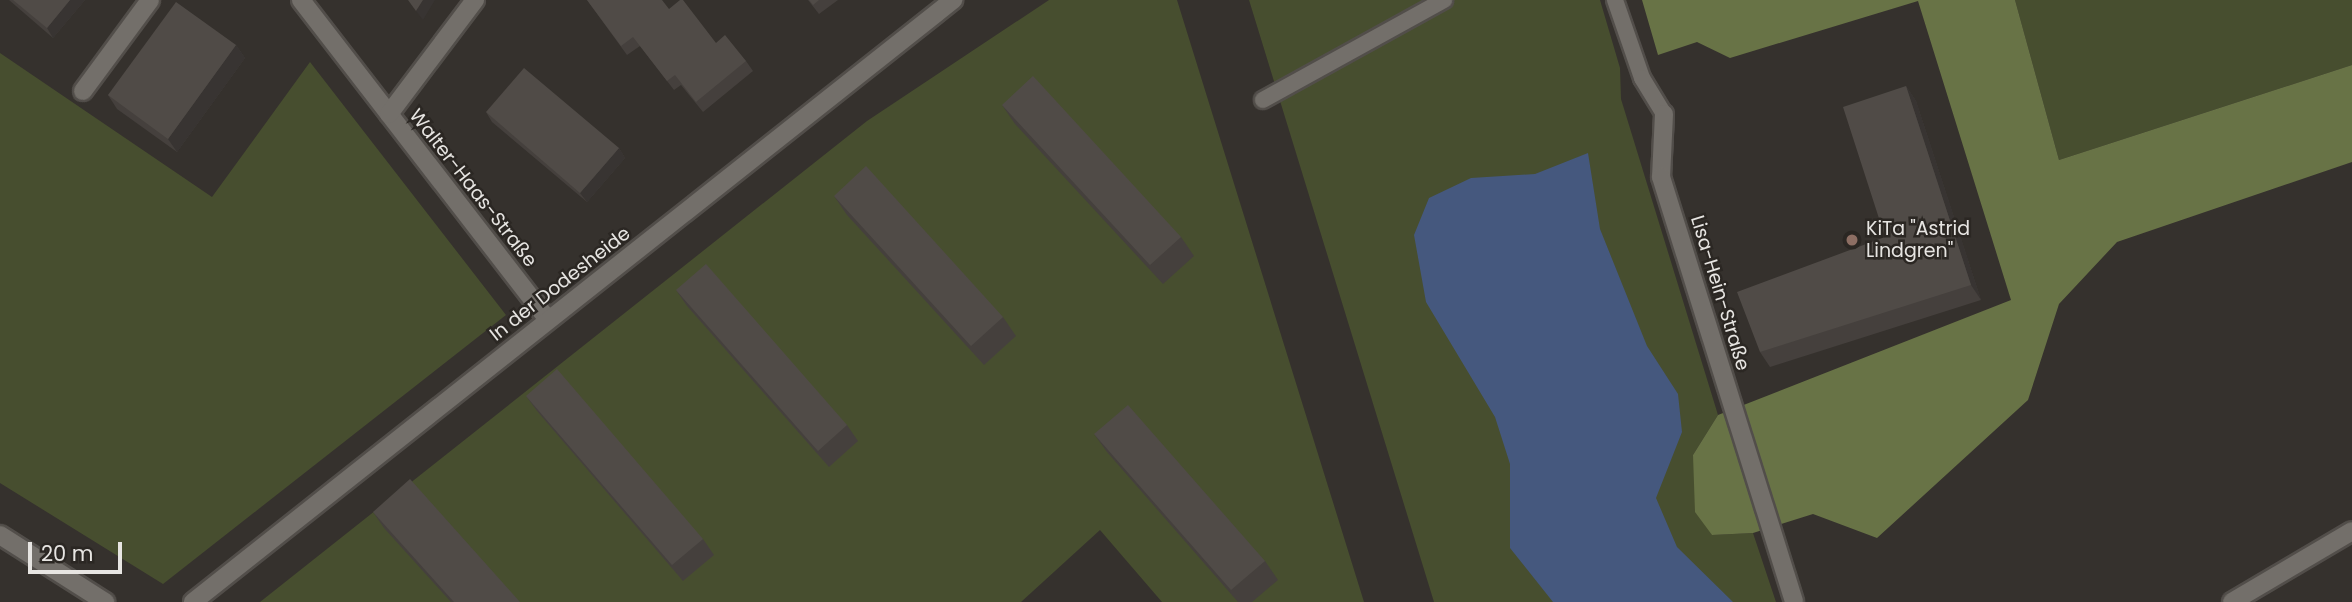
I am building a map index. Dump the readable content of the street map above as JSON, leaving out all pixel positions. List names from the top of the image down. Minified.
{"streets":{"street":["Walter-Haas-Straße","In der Dodesheide","Lisa-Hein-Straße"]},"crossings":[["Walter-Haas-Straße","In der Dodesheide"]],"places":["KiTa \"Astrid Lindgren\""],"scale_bar":"20 m"}
